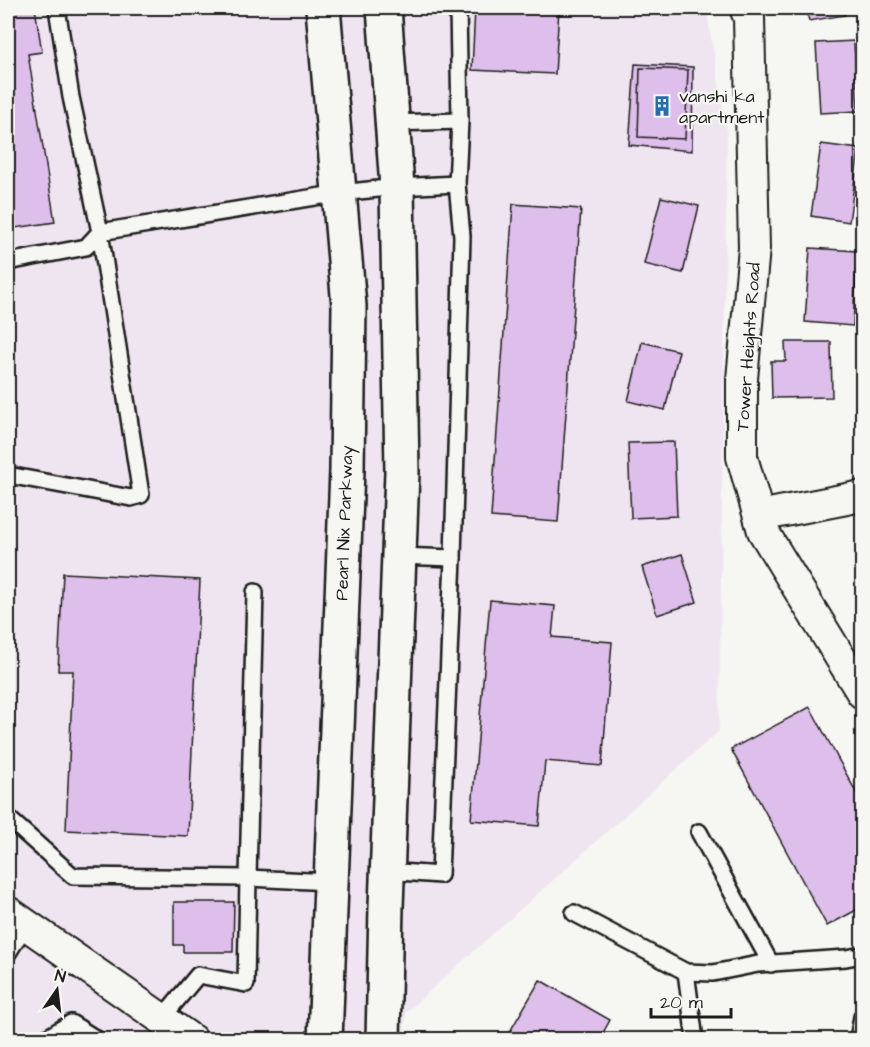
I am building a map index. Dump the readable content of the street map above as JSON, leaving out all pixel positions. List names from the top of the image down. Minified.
{"streets":{"main road":["Pearl Nix Parkway"],"street":["Tower Heights Road"]},"places":{"building":["vanshi ka apartment"]},"scale_bar":"20 m","north":"top"}
